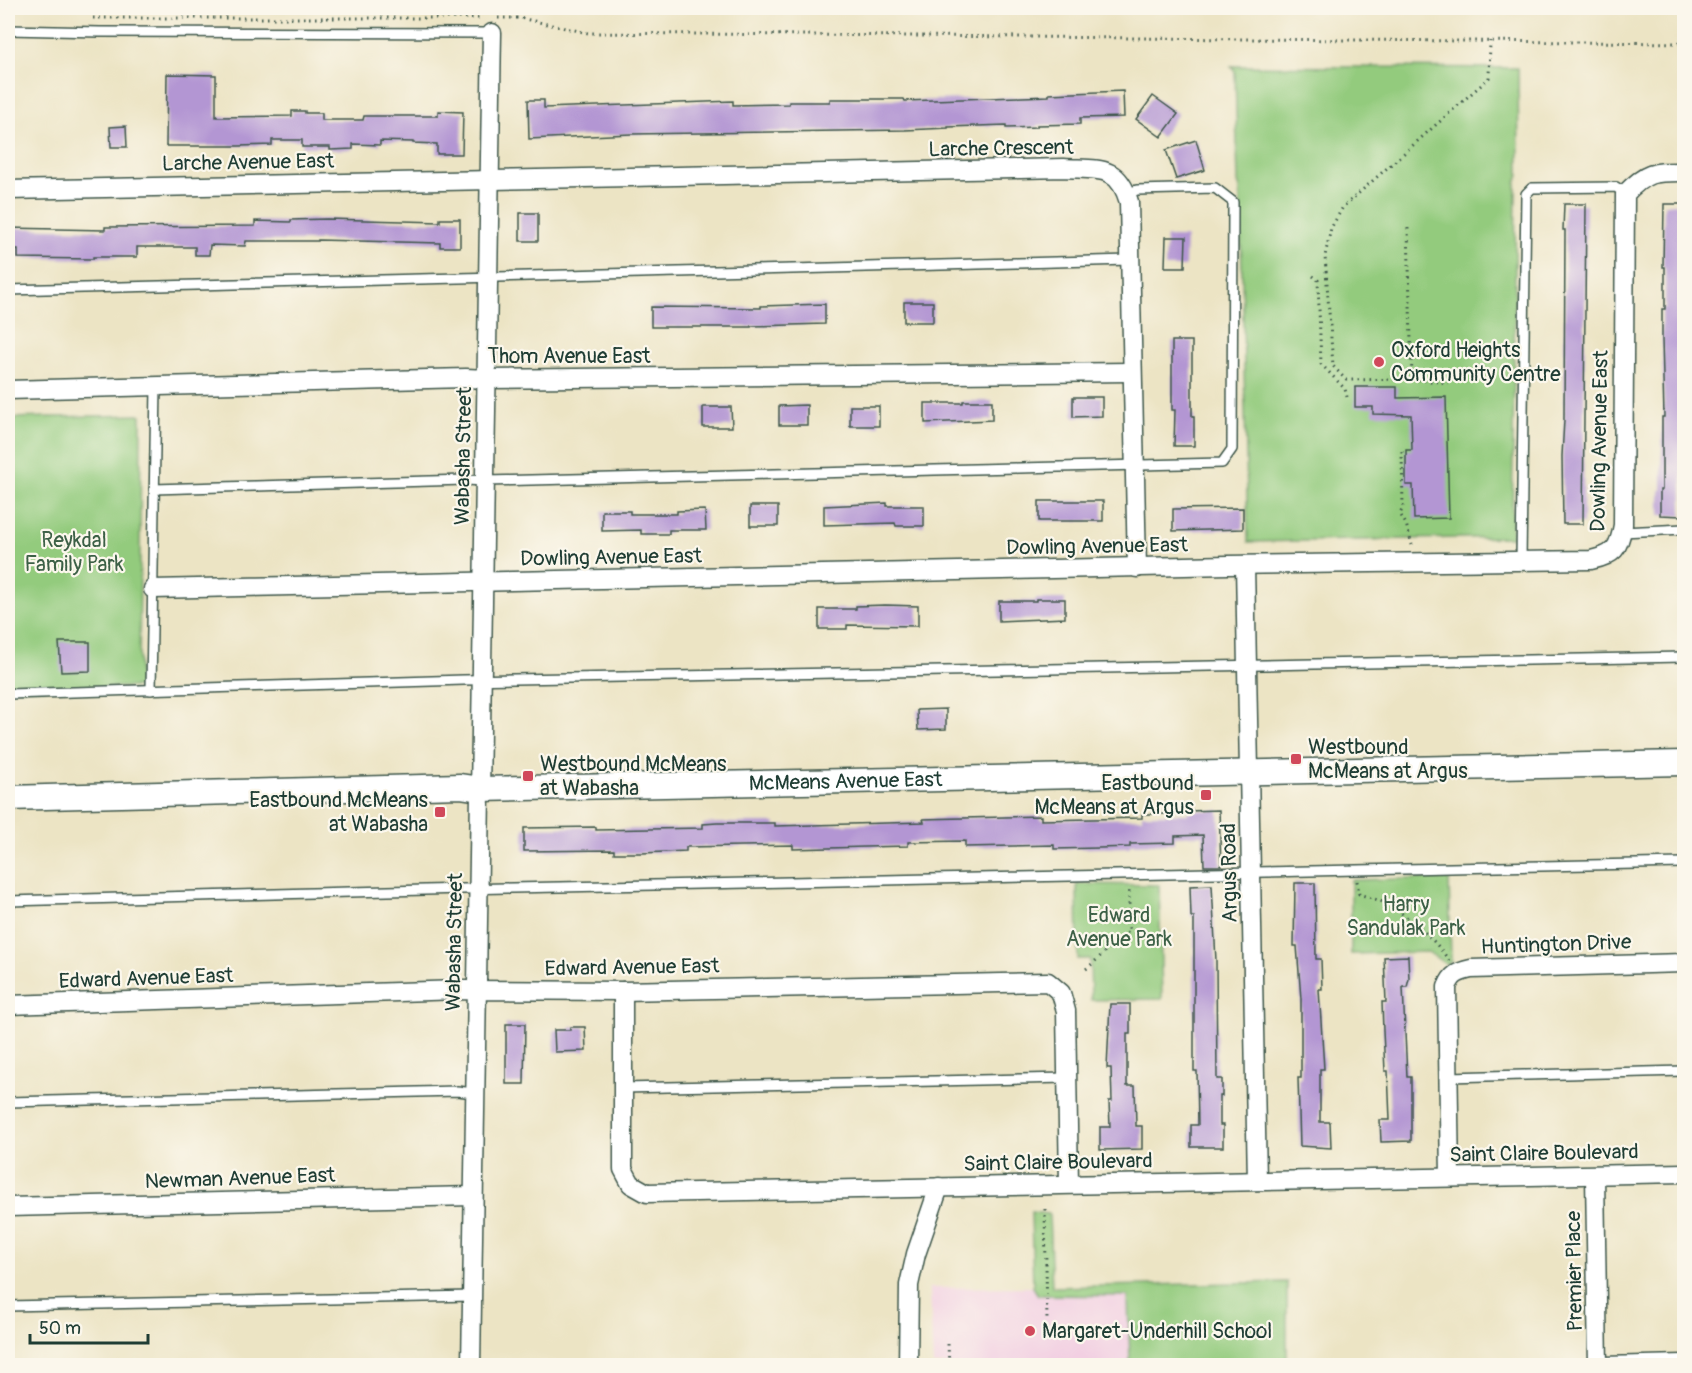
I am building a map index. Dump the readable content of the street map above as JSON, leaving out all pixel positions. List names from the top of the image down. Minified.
{"streets":{"street":["Larche Crescent","Larche Avenue East","Thom Avenue East","Dowling Avenue East","Wabasha Street","McMeans Avenue East","Argus Road","Huntington Drive","Edward Avenue East","Saint Claire Boulevard","Newman Avenue East","Premier Place"]},"crossings":[["Larche Crescent","Larche Avenue East"],["Larche Crescent","Wabasha Street"],["Larche Avenue East","Wabasha Street"],["Thom Avenue East","Wabasha Street"],["Dowling Avenue East","Wabasha Street"],["Dowling Avenue East","Argus Road"],["Wabasha Street","McMeans Avenue East"],["Wabasha Street","Edward Avenue East"],["Wabasha Street","Newman Avenue East"],["McMeans Avenue East","Argus Road"],["Argus Road","Saint Claire Boulevard"],["Huntington Drive","Saint Claire Boulevard"],["Edward Avenue East","Saint Claire Boulevard"],["Saint Claire Boulevard","Premier Place"]],"parks":["Reykdal Family Park","Harry Sandulak Park","Edward Avenue Park"],"places":{"other":["Oxford Heights Community Centre","Margaret-Underhill School"],"transit":["Westbound McMeans at Argus","Westbound McMeans at Wabasha","Eastbound McMeans at Argus","Eastbound McMeans at Wabasha"]},"scale_bar":"50 m"}
